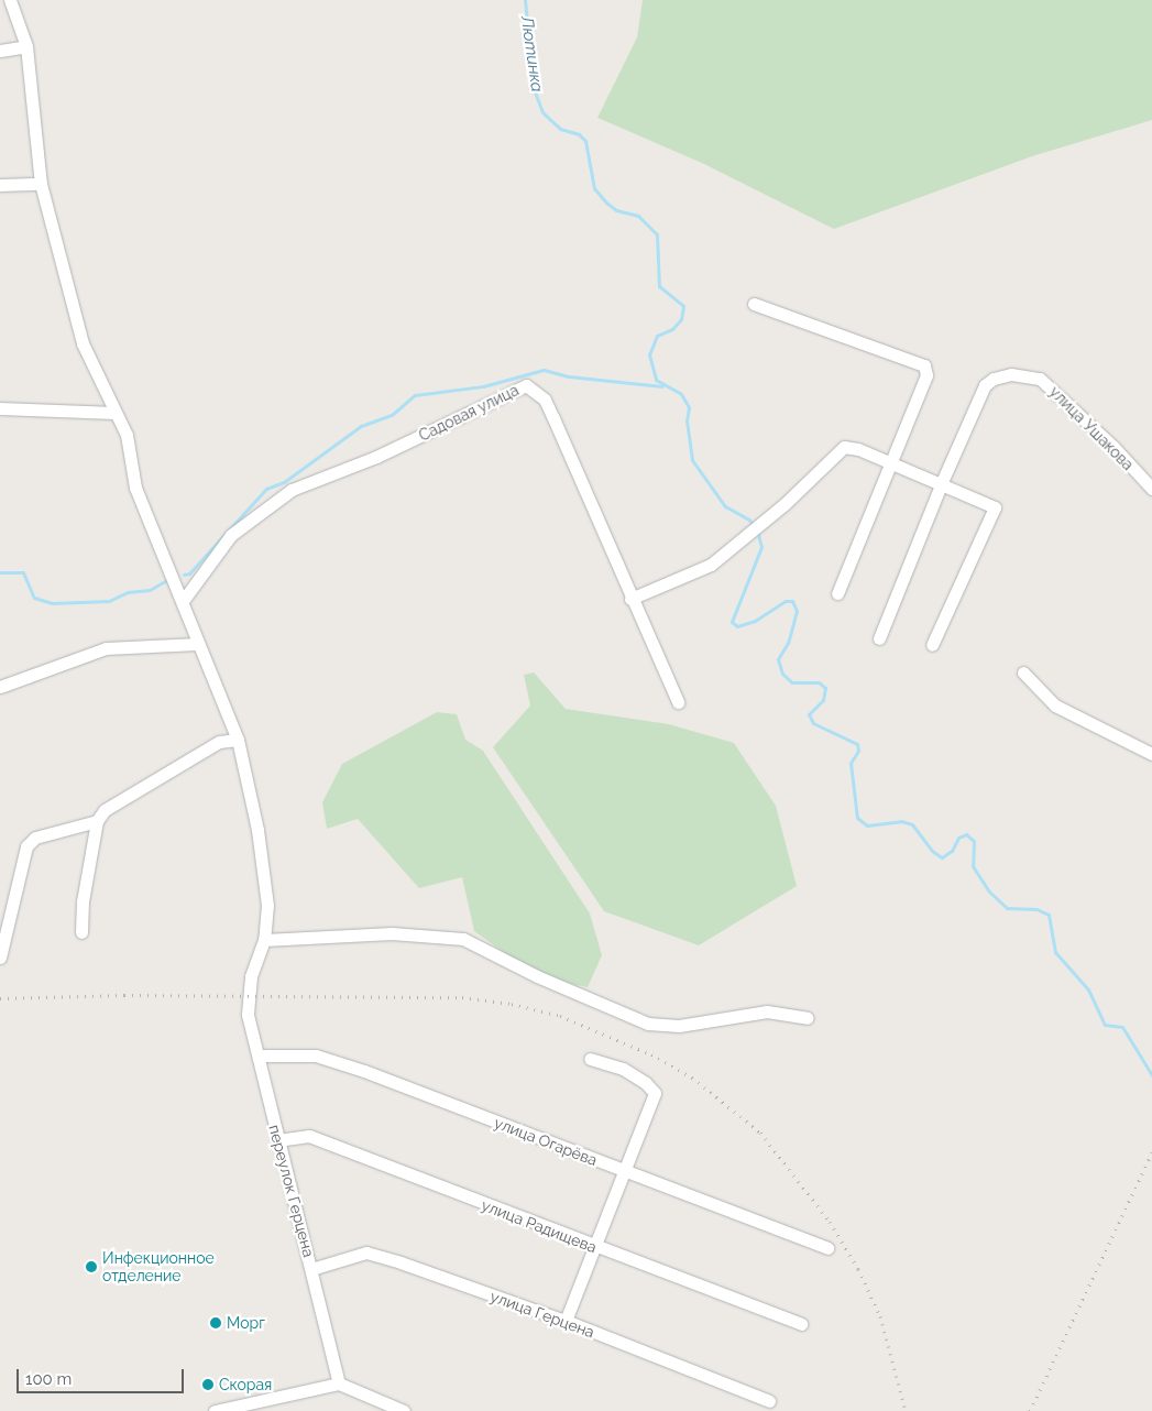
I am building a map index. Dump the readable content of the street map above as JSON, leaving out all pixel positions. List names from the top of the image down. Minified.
{"streets":{"street":["Садовая улица","улица Ушакова","улица Огарёва","переулок Герцена","улица Радищева","улица Герцена"]},"crossings":[["улица Огарёва","переулок Герцена"],["переулок Герцена","улица Радищева"],["переулок Герцена","улица Герцена"]],"water":["Лютинка"],"places":["Инфекционное отделение","Морг","Скорая"],"scale_bar":"100 m"}
